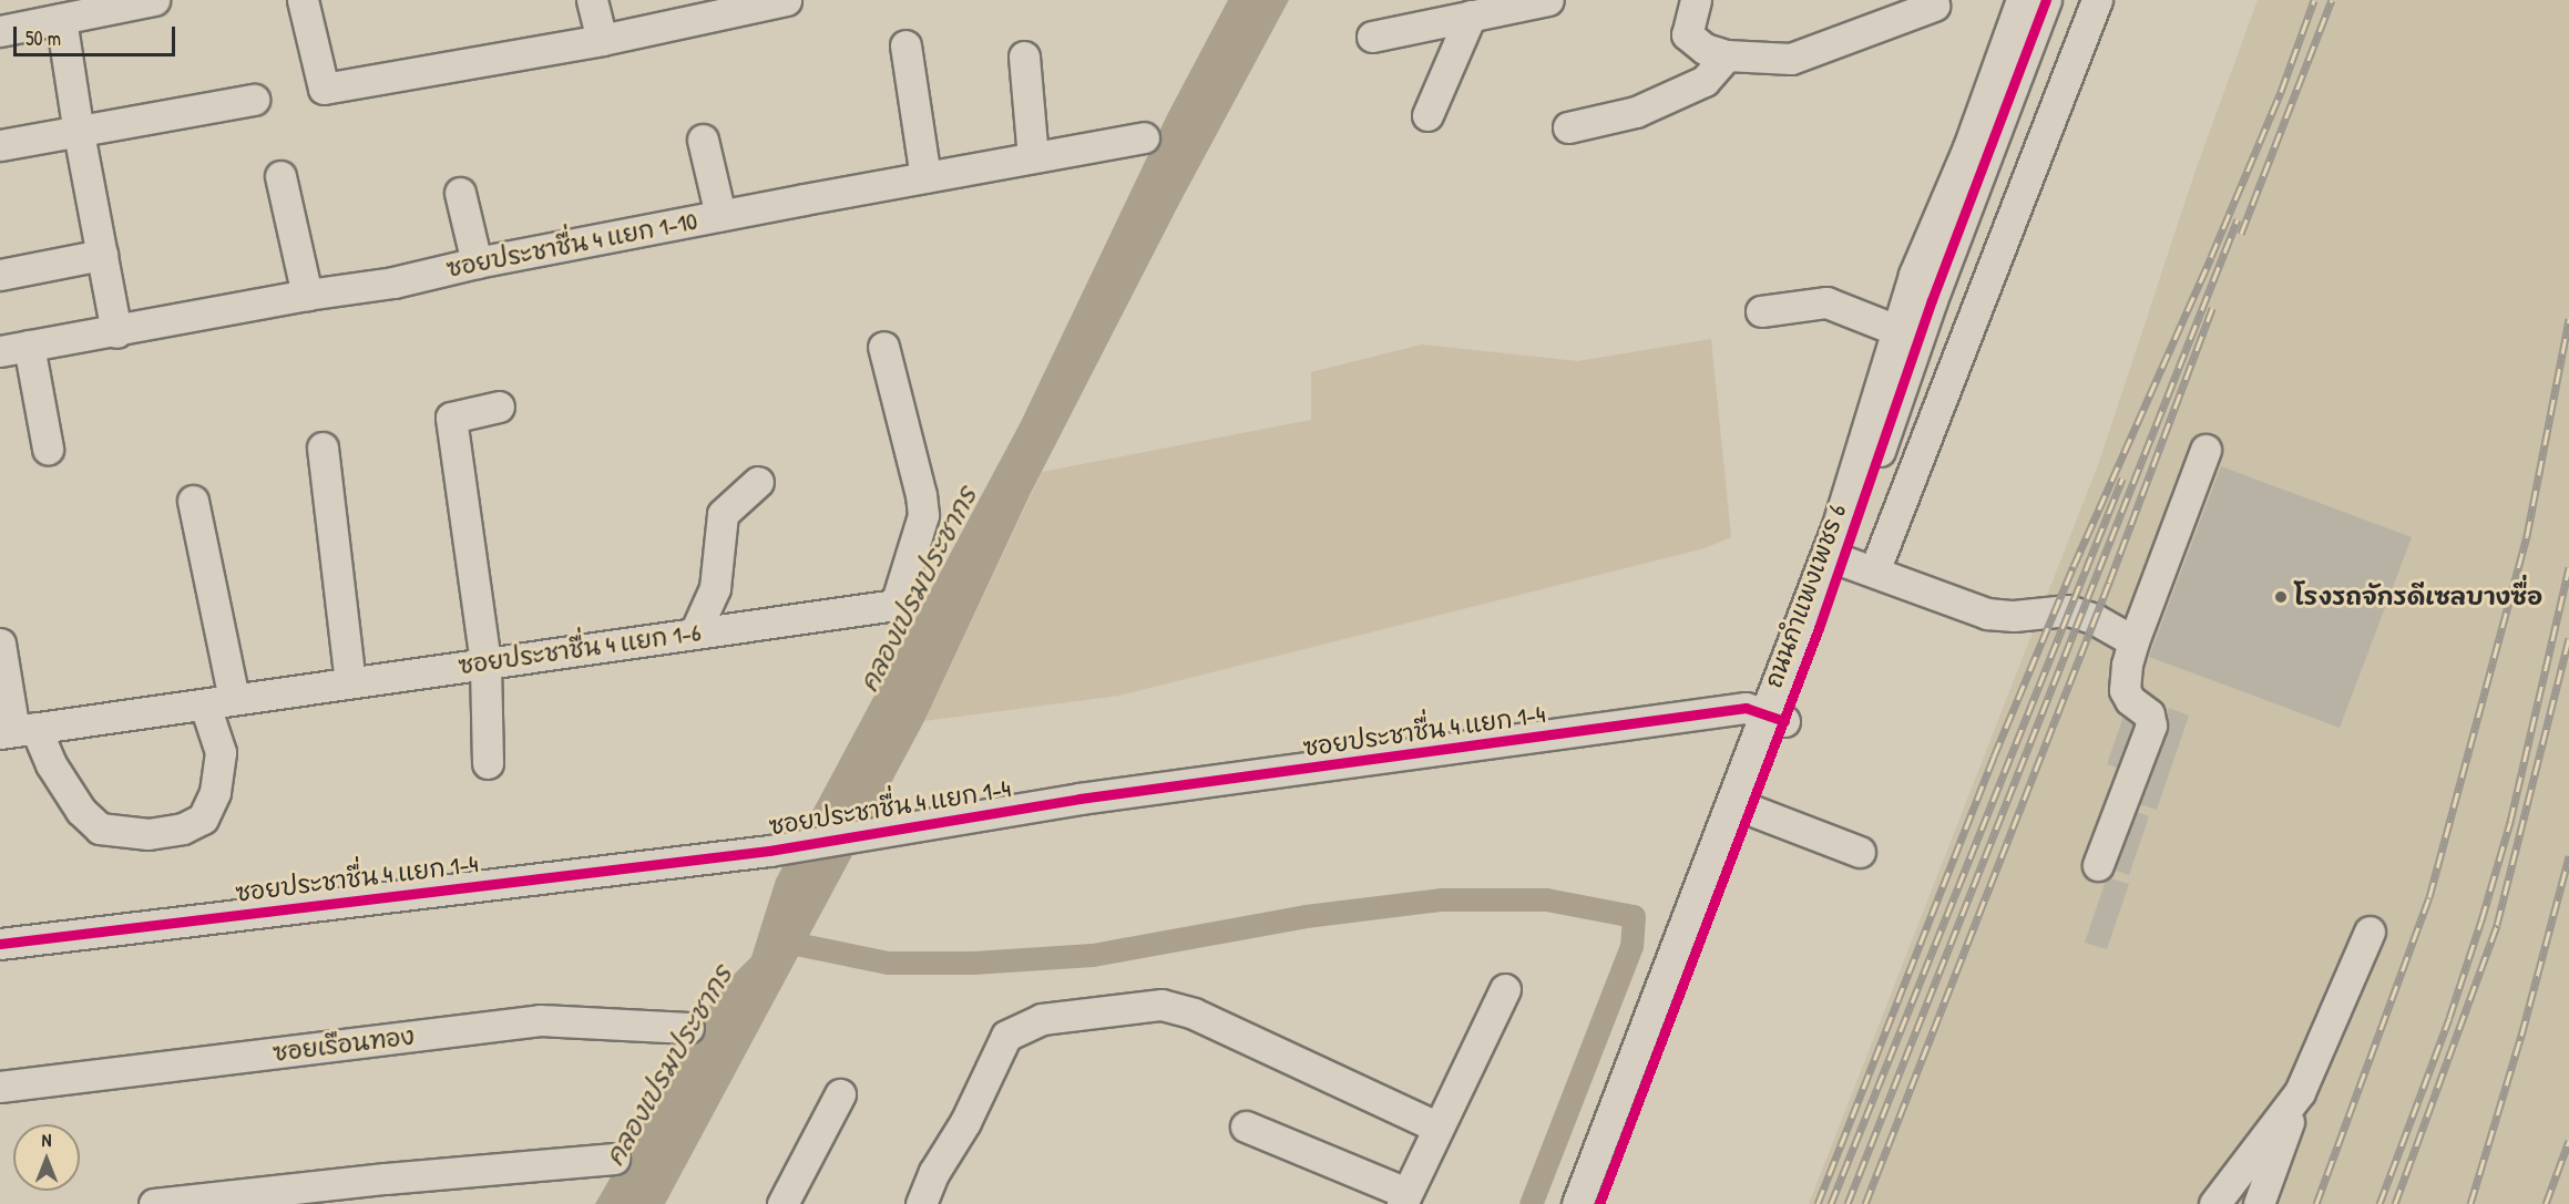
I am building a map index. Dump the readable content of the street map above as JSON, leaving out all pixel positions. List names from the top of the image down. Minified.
{"streets":{"street":["ซอยประชาชื่น 4 แยก 1-10","ถนนกำแพงเพชร 6","ซอยประชาชื่น 4 แยก 1-6","ซอยประชาชื่น 4 แยก 1-4","ซอยเรือนทอง"]},"crossings":[["ถนนกำแพงเพชร 6","ซอยประชาชื่น 4 แยก 1-4"]],"water":["คลองเปรมประชากร"],"places":["โรงรถจักรดีเซลบางซื่อ"],"scale_bar":"50 m","north":"top"}
